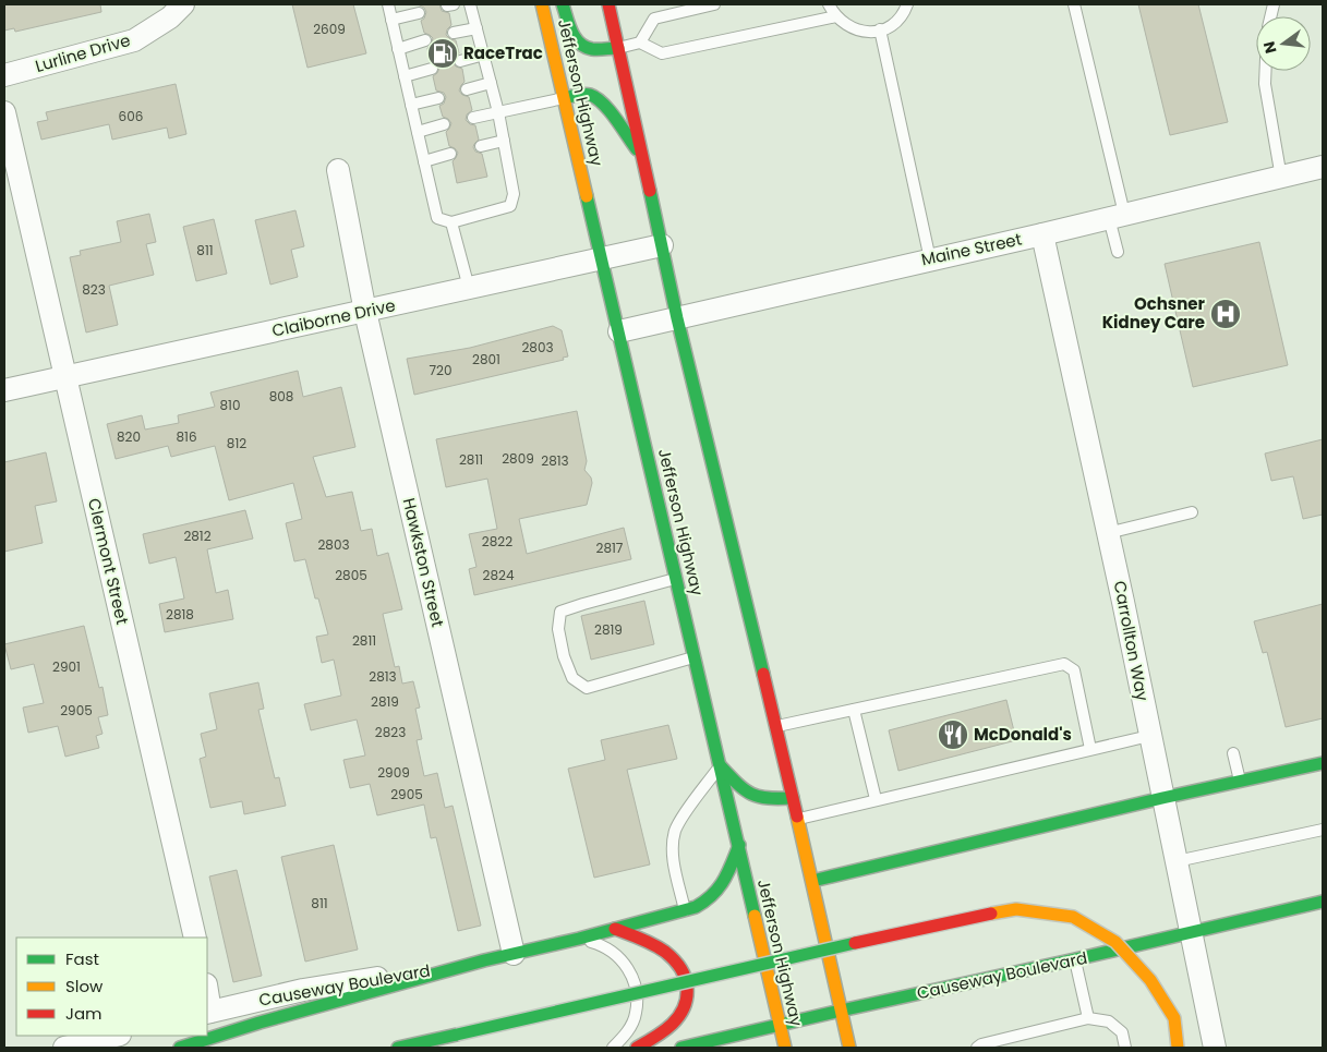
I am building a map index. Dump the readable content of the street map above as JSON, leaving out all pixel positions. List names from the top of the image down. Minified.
{"streets":{"main road":["Jefferson Highway","Causeway Boulevard"],"street":["Lurline Drive","Maine Street","Claiborne Drive","Clermont Street","Hawkston Street","Carrollton Way"]},"crossings":[["Jefferson Highway","Maine Street"],["Jefferson Highway","Claiborne Drive"],["Jefferson Highway","Causeway Boulevard"],["Maine Street","Carrollton Way"],["Claiborne Drive","Clermont Street"],["Claiborne Drive","Hawkston Street"],["Carrollton Way","Causeway Boulevard"]],"places":{"fuel station":["RaceTrac"],"hospital":["Ochsner Kidney Care"],"restaurant":["McDonald's"]},"house_numbers":["2609","606","811","823","2803","2801","720","808","810","820","816","812","2809","2811","2813","2812","2822","2803","2817","2805","2824","2818","2819","2811","2901","2813","2819","2905","2823","2909","2905","811"],"legend":["Fast","Slow","Jam"],"north":"left"}
